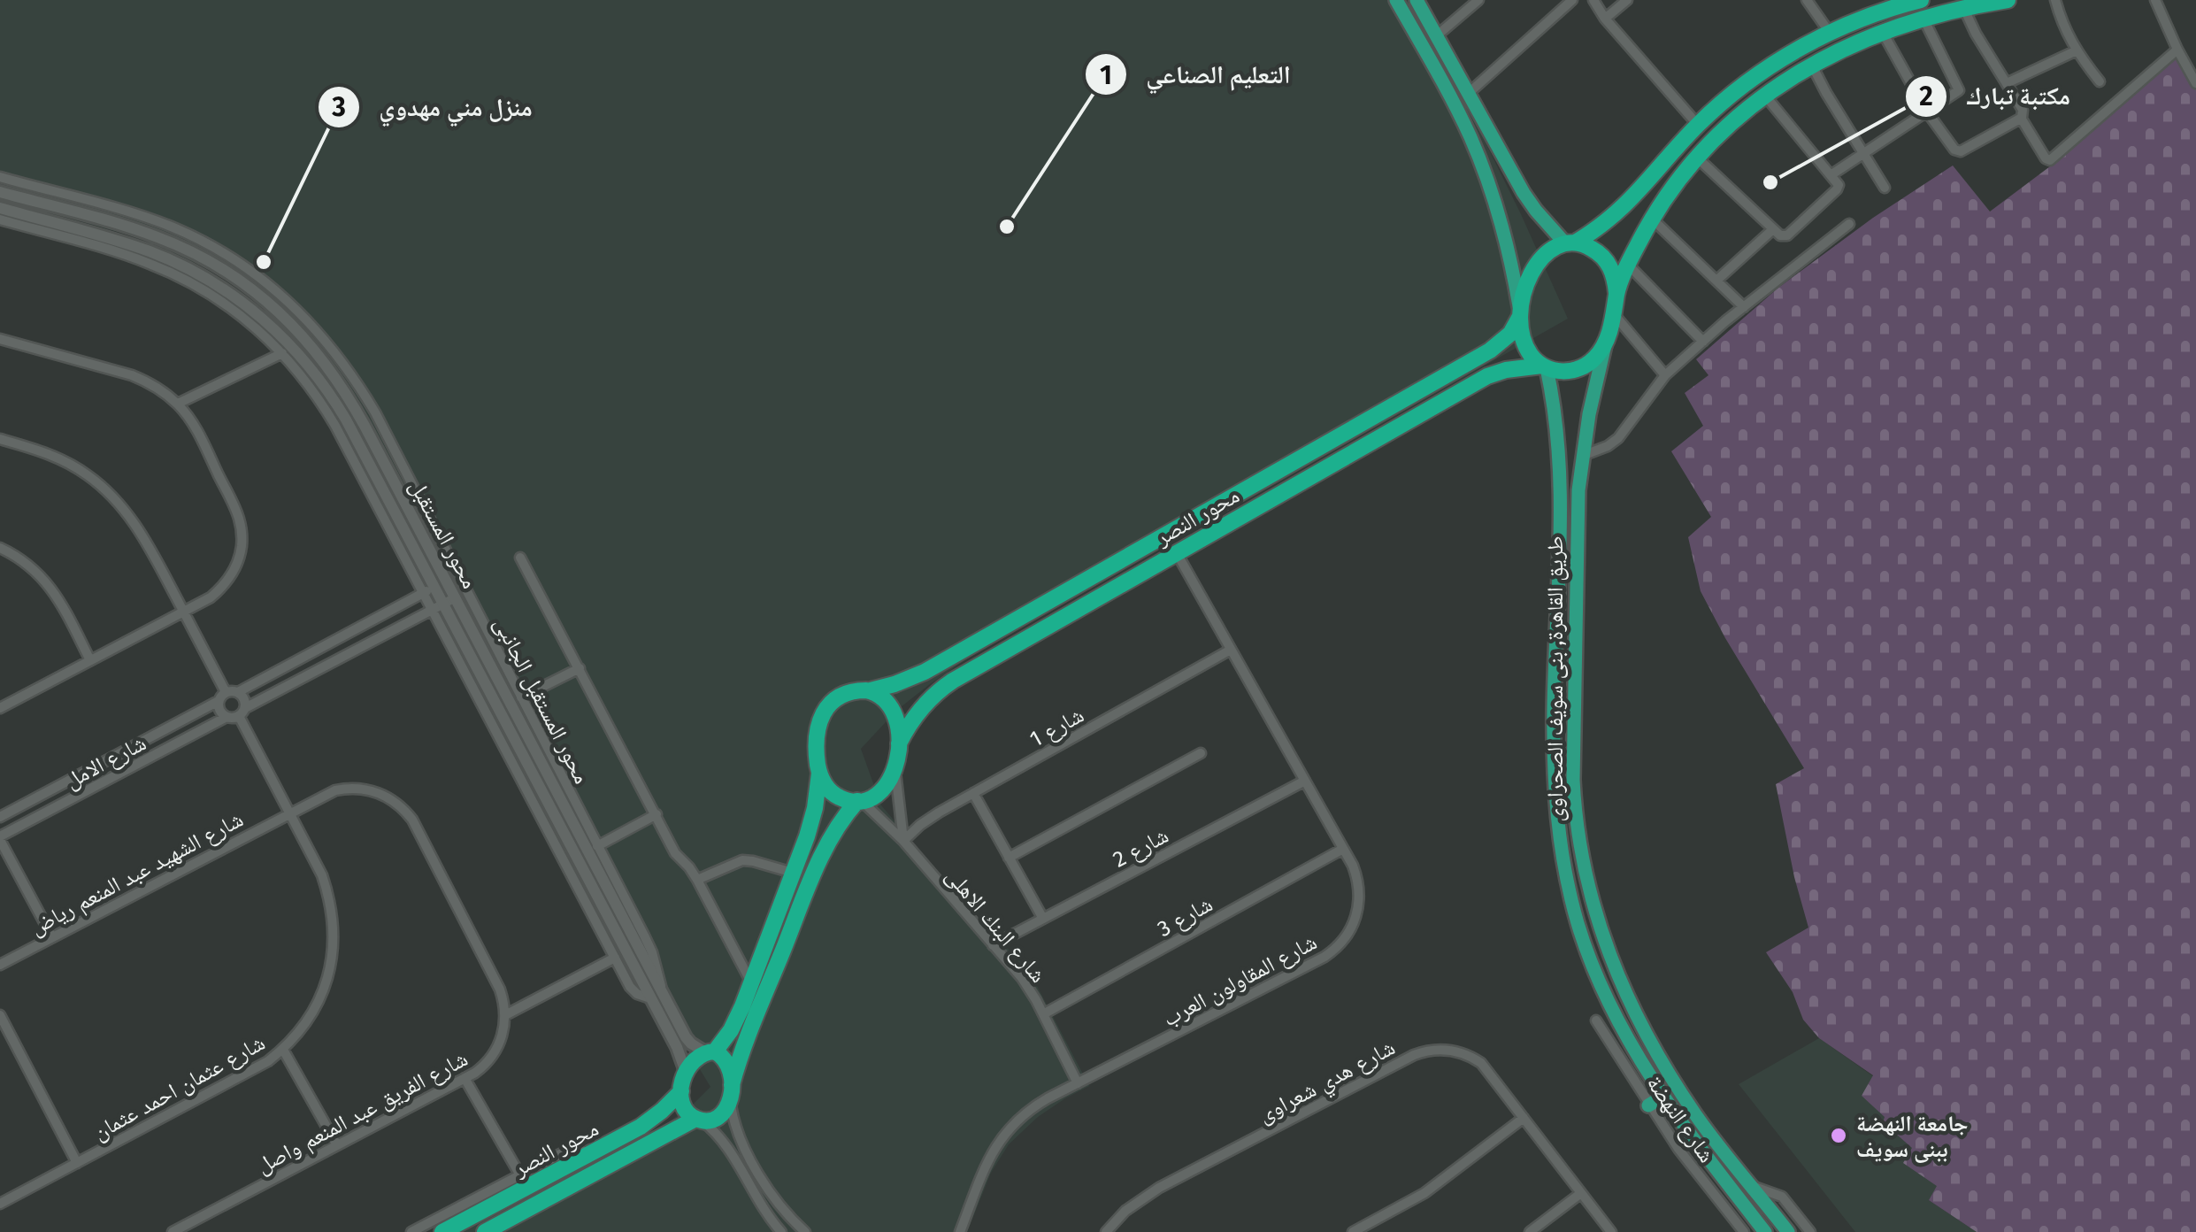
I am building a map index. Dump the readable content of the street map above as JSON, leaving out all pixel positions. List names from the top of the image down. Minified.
{"streets":{"highway":["محور النصر"],"main road":["طريق القاهرة, بنى سويف الصحراوى"],"street":["محور المستقبل","محور المستقبل الجانبى","شارع 1","شارع الامل","شارع 2","شارع الشهيد عبد المنعم رياض","شارع 3","شارع البنك الاهلى","شارع المقاولون العرب","شارع هدي شعراوى","شارع عثمان احمد عثمان","شارع الفريق عبد المنعم واصل","شارع النهضة"]},"crossings":[["محور النصر","محور المستقبل"],["محور النصر","طريق القاهرة, بنى سويف الصحراوى"],["محور النصر","شارع البنك الاهلى"],["محور النصر","شارع المقاولون العرب"],["محور المستقبل","محور المستقبل الجانبى"],["شارع 1","شارع البنك الاهلى"],["شارع 1","شارع المقاولون العرب"],["شارع الامل","شارع عثمان احمد عثمان"],["شارع 2","شارع البنك الاهلى"],["شارع 2","شارع المقاولون العرب"],["شارع الشهيد عبد المنعم رياض","شارع عثمان احمد عثمان"],["شارع 3","شارع البنك الاهلى"],["شارع 3","شارع المقاولون العرب"],["شارع البنك الاهلى","شارع المقاولون العرب"]],"places":["مكتبة تبارك","التعليم الصناعي","منزل مني مهدوي","جامعة النهضة ببنى سويف"]}
